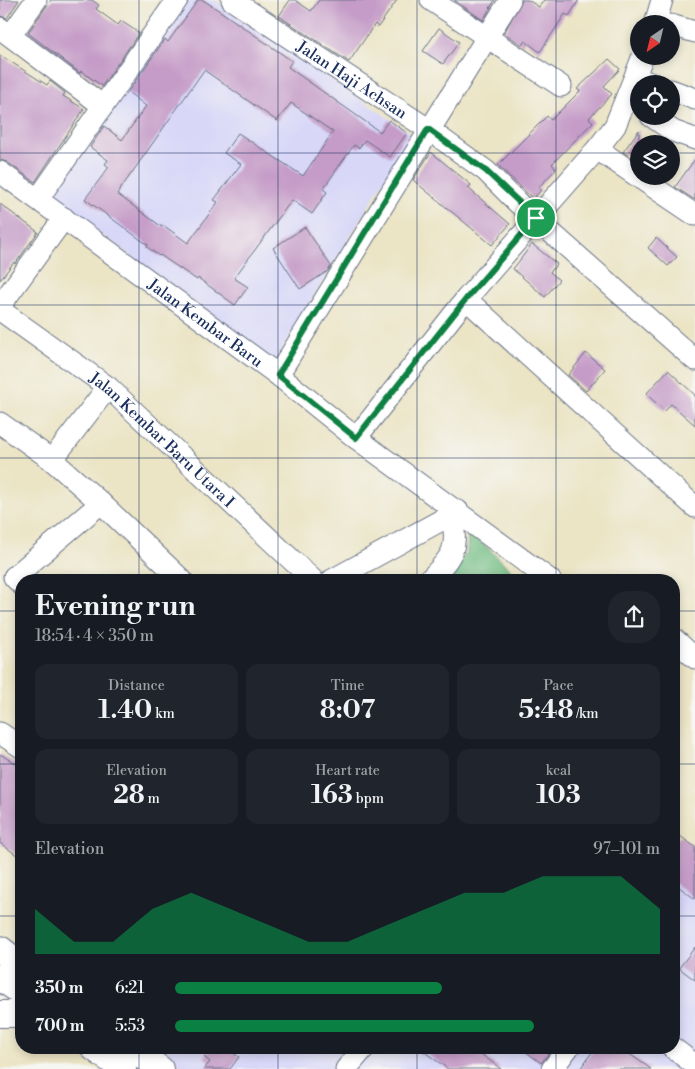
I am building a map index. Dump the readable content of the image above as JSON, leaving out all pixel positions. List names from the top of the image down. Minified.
{"streets":{"street":["Jalan Haji Achsan","Jalan Kembar Baru","Jalan Kembar Baru Utara I"]},"north":"bottom left","page":{"heading":["Evening run","18:54 · 4 × 350 m"],"stats":[["Distance","1.40 km"],["Time","8:07"],["Pace","5:48 /km"],["Elevation","28 m"],["Heart rate","163 bpm"],["kcal","103"]],"chart":["Elevation","97–101 m"],"list":[{"name":"350 m","note":"6:21"},{"name":"700 m","note":"5:53"}]}}
